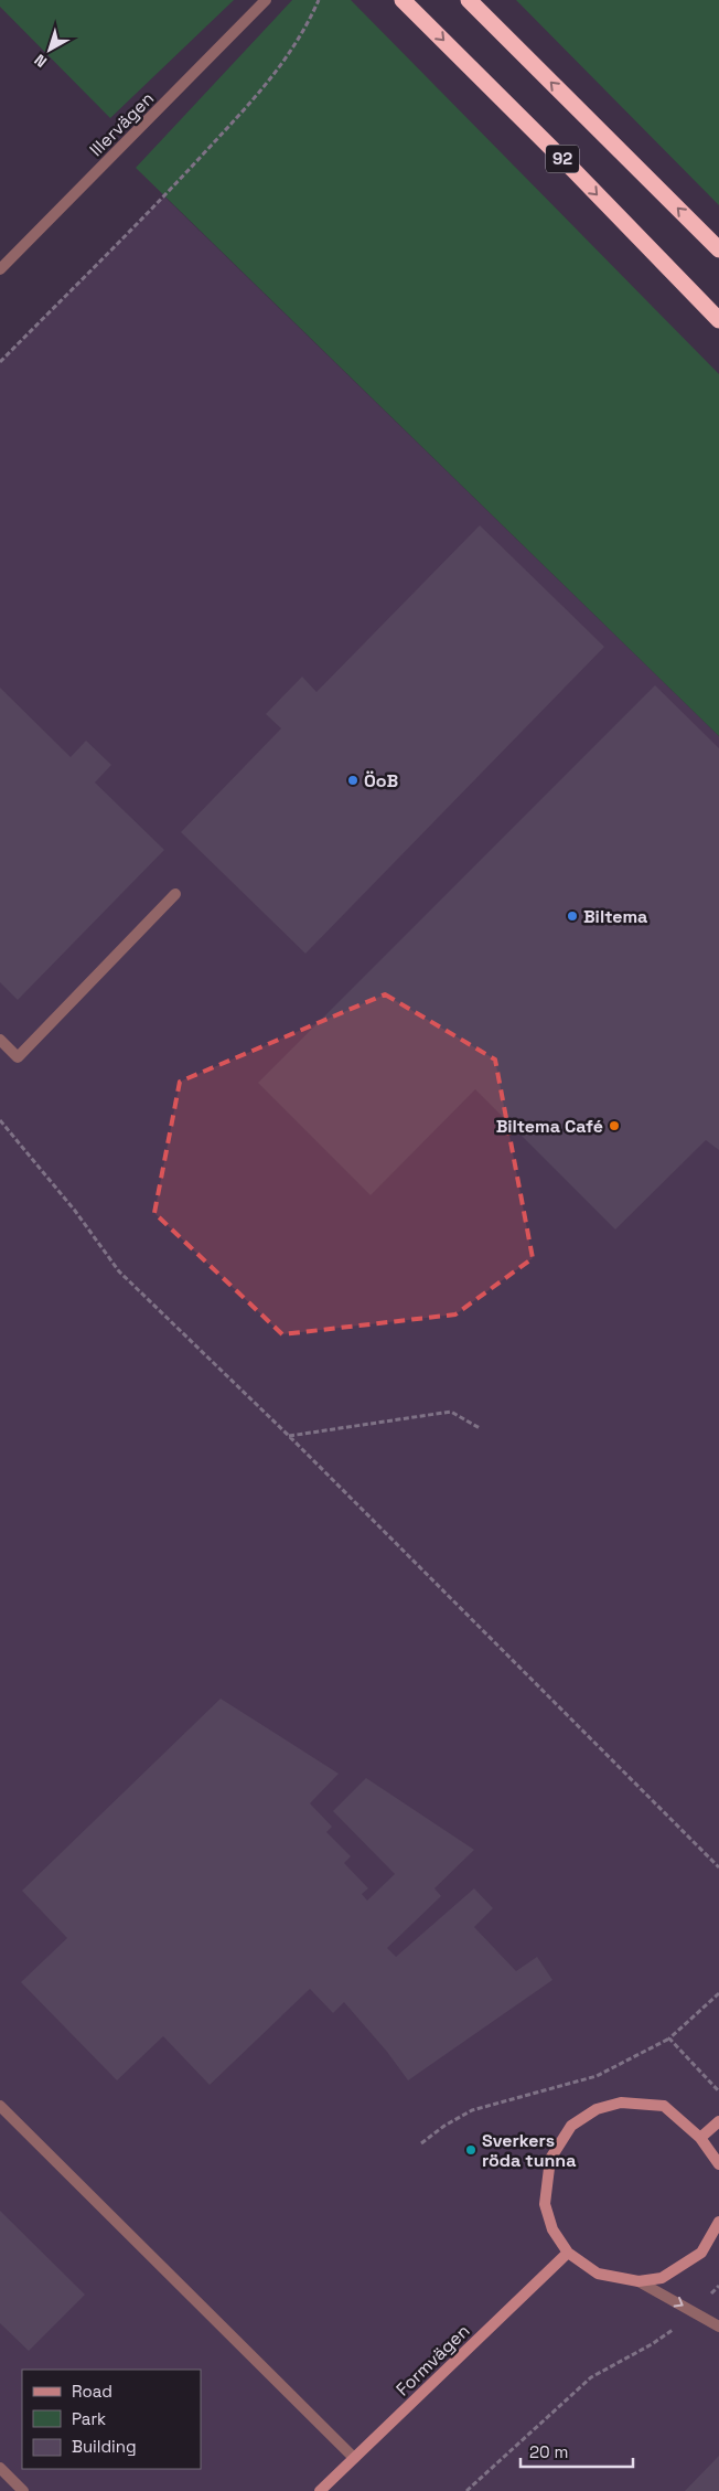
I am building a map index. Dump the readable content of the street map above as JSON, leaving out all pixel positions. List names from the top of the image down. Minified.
{"streets":{"highway":["92"],"street":["Illervägen","Formvägen"]},"places":["ÖoB","Biltema","Biltema Café","Sverkers röda tunna"],"legend":["Road","Park","Building"],"scale_bar":"20 m","north":"bottom left"}
